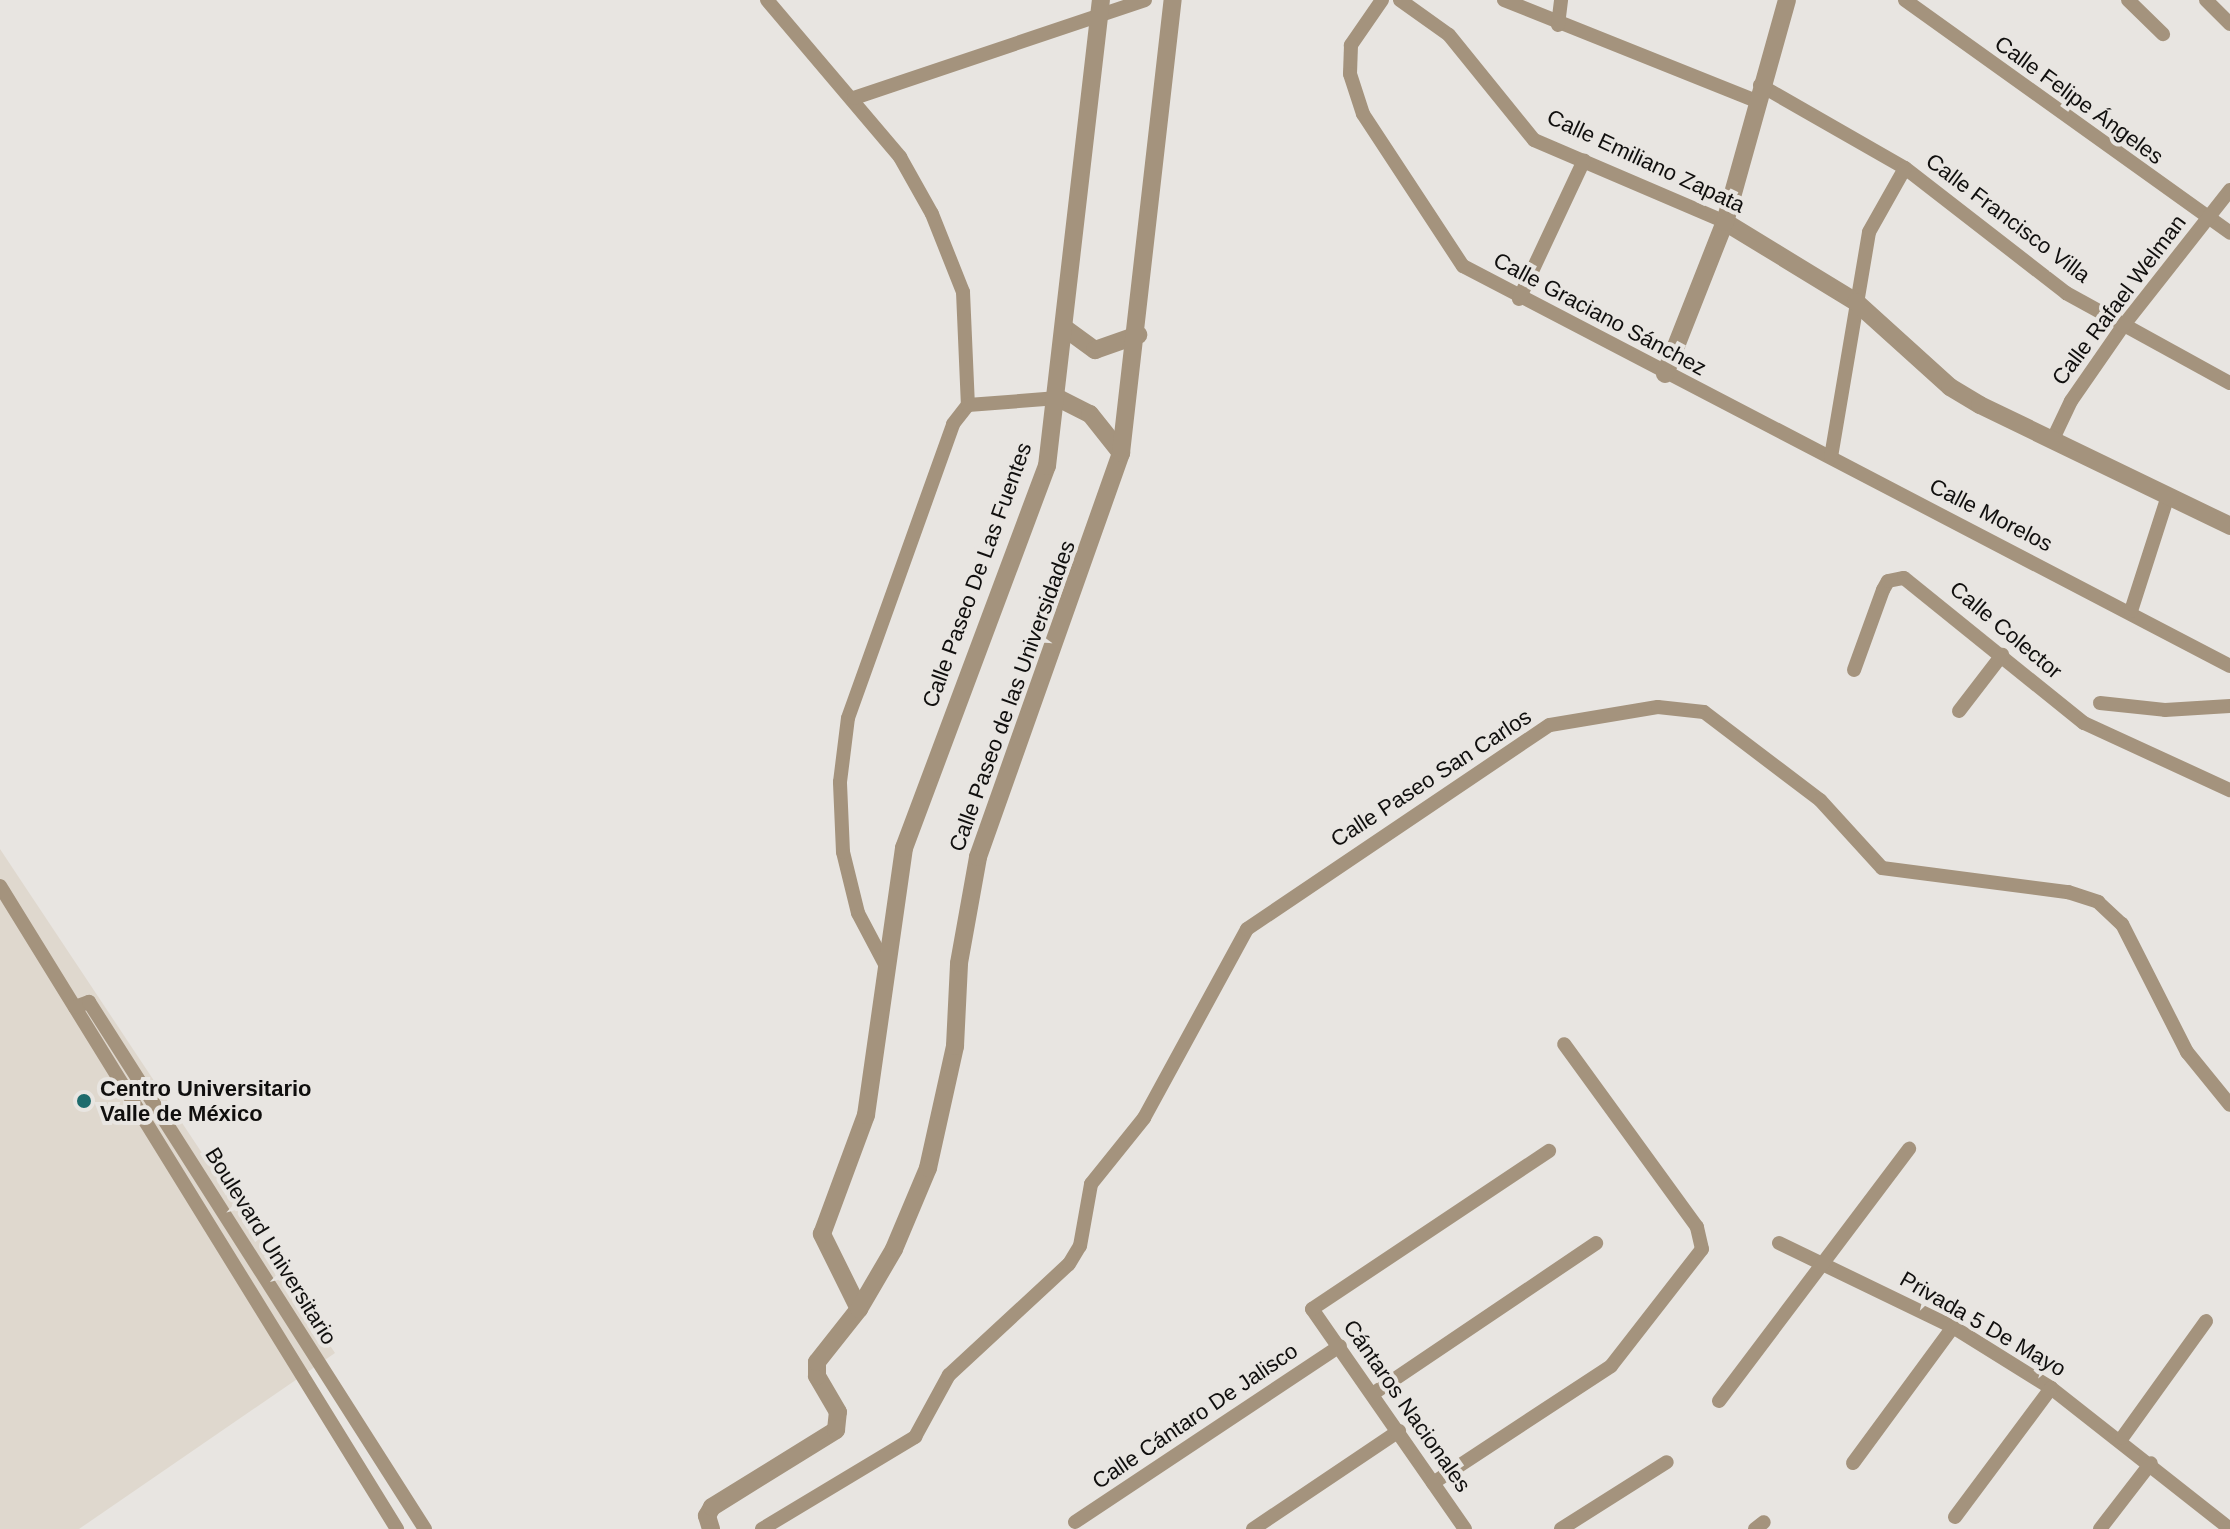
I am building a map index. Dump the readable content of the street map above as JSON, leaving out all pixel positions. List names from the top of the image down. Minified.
{"streets":{"street":["Calle Felipe Ángeles","Calle Emiliano Zapata","Calle Francisco Villa","Calle Rafael Welman","Calle Graciano Sánchez","Calle Morelos","Calle Paseo De Las Fuentes","Calle Colector","Calle Paseo de las Universidades","Calle Paseo San Carlos","Boulevard Universitario","Privada 5 De Mayo","Cántaros Nacionales","Calle Cántaro De Jalisco"]},"crossings":[["Calle Felipe Ángeles","Calle Rafael Welman"],["Calle Emiliano Zapata","Calle Rafael Welman"],["Calle Francisco Villa","Calle Rafael Welman"],["Calle Graciano Sánchez","Calle Morelos"],["Calle Paseo De Las Fuentes","Calle Paseo de las Universidades"],["Cántaros Nacionales","Calle Cántaro De Jalisco"]],"places":["Centro Universitario Valle de México"]}
